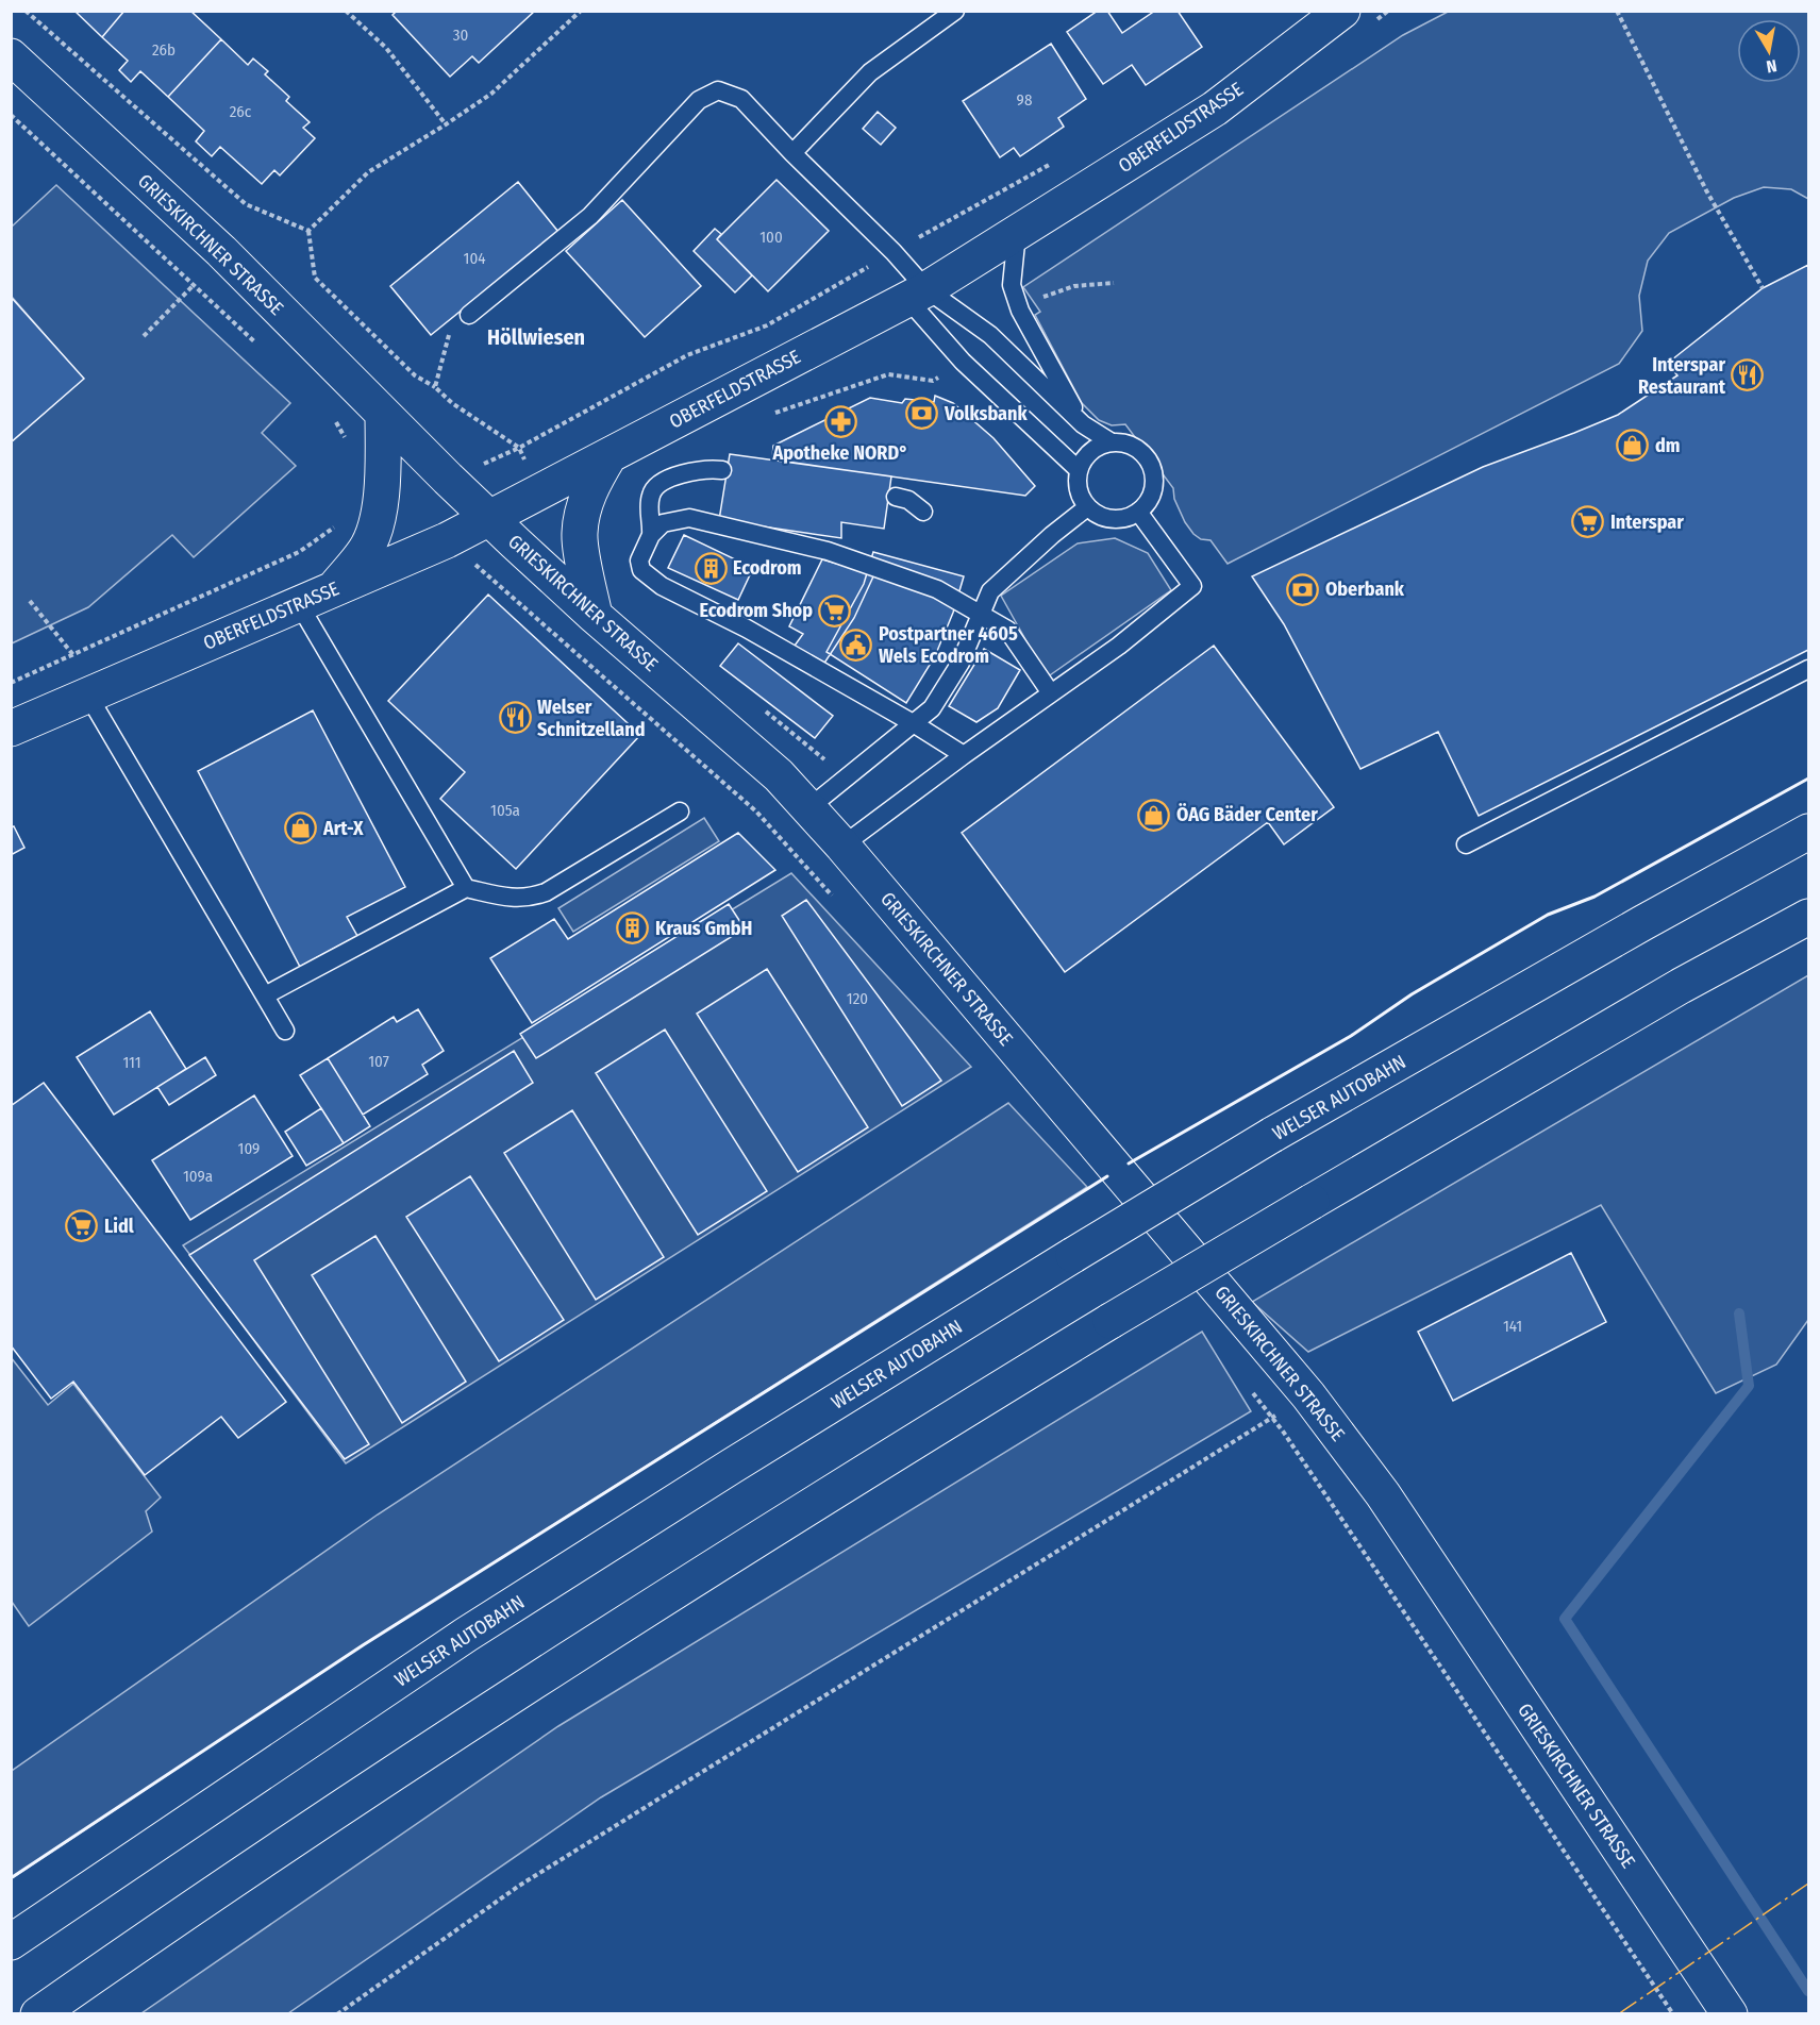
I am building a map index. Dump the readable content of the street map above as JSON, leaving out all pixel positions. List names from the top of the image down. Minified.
{"streets":{"main road":["OBERFELDSTRASSE","GRIESKIRCHNER STRASSE","WELSER AUTOBAHN"]},"crossings":[["OBERFELDSTRASSE","GRIESKIRCHNER STRASSE"]],"districts":["Höllwiesen"],"places":{"restaurant":["Interspar Restaurant","Welser Schnitzelland"],"bank":["Volksbank","Oberbank"],"pharmacy":["Apotheke NORD°"],"shop":["dm","ÖAG Bäder Center","Art-X"],"supermarket":["Interspar","Ecodrom Shop","Lidl"],"building":["Ecodrom","Kraus GmbH"],"public building":["Postpartner 4605 Wels Ecodrom"]},"house_numbers":["30","26b","98","26c","100","104","105a","120","107","111","109","109a","141"],"north":"bottom"}
